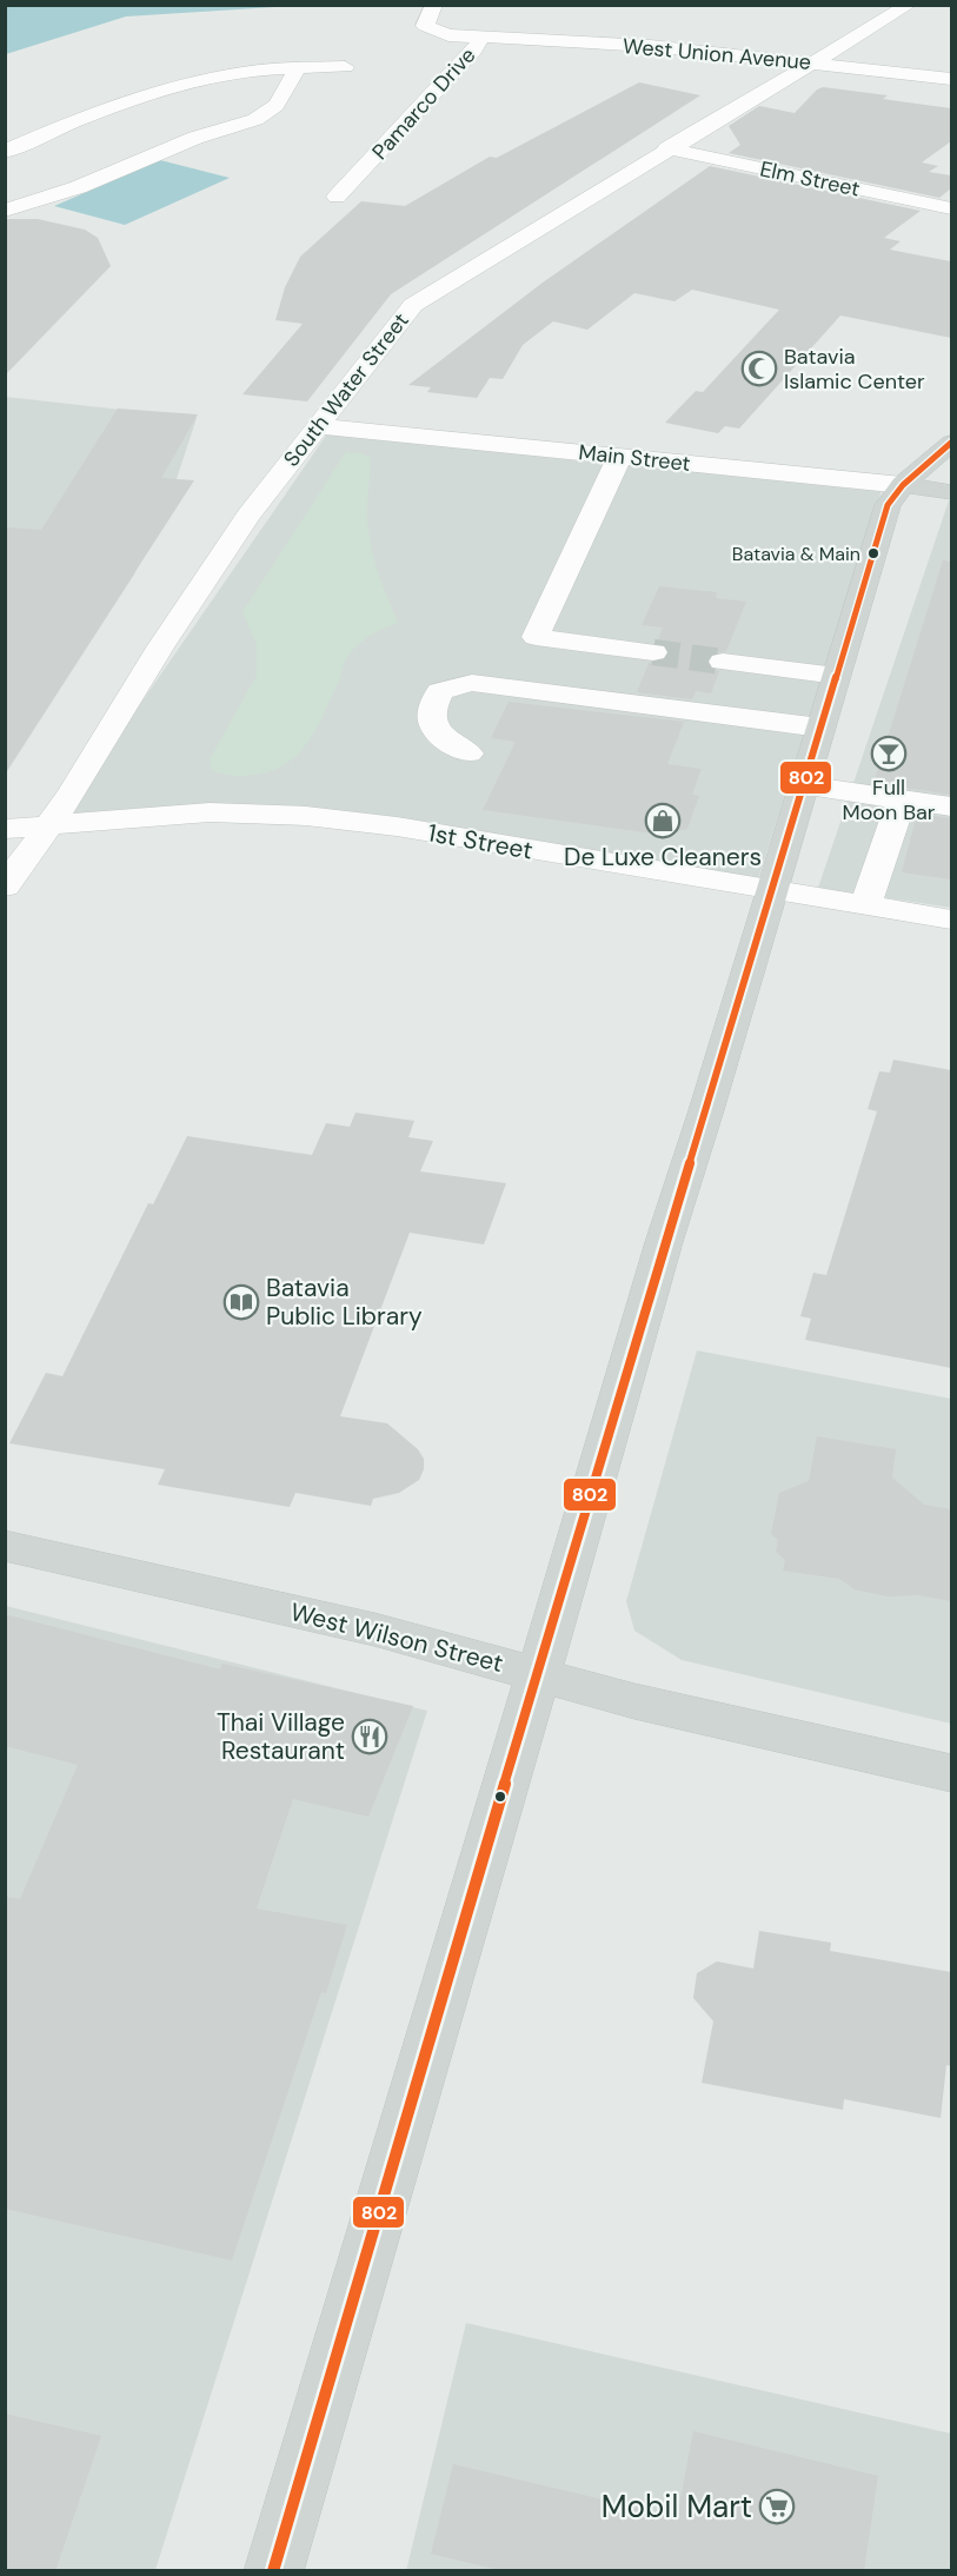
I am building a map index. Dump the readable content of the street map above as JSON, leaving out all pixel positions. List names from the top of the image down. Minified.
{"streets":{"main road":["Main Street","West Wilson Street"],"street":["West Union Avenue","Pamarco Drive","Elm Street","South Water Street","1st Street"]},"crossings":[["West Union Avenue","Pamarco Drive"],["West Union Avenue","South Water Street"],["Elm Street","South Water Street"],["South Water Street","Main Street"],["South Water Street","1st Street"]],"places":{"mosque":["Batavia Islamic Center"],"other":["Batavia & Main"],"bar":["Full Moon Bar"],"shop":["De Luxe Cleaners"],"library":["Batavia Public Library"],"restaurant":["Thai Village Restaurant"],"supermarket":["Mobil Mart"]},"lines":["transit line 802"]}
